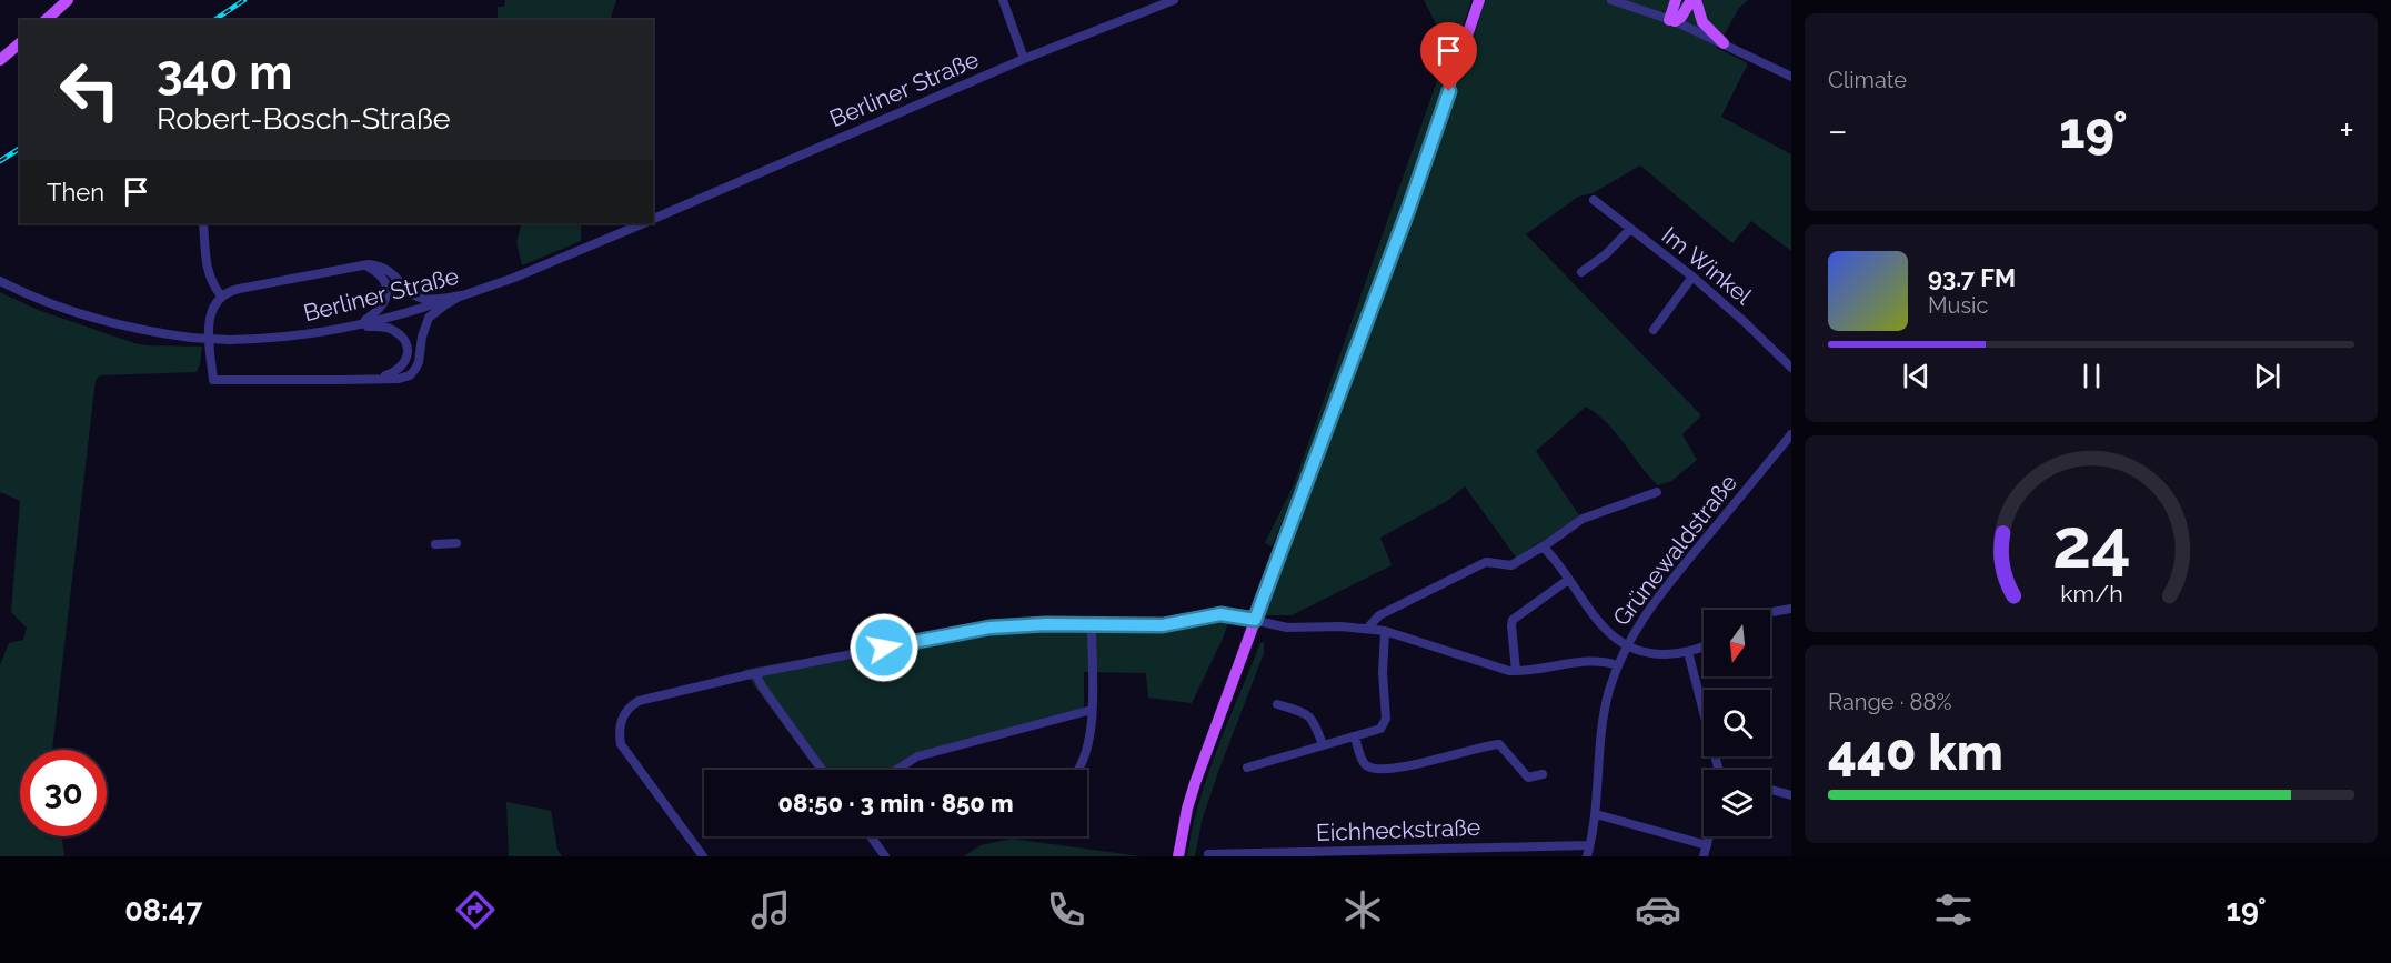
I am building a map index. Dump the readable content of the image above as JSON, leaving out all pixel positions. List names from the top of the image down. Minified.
{"streets":{"street":["Berliner Straße","Im Winkel","Grünewaldstraße","Eichheckstraße"]},"crossings":[["Grünewaldstraße","Eichheckstraße"]],"north":"bottom","page":{"tile":["Climate",["Range · 88%","440 km"]],"turn":["340 m","Robert-Bosch-Straße"],"heat":["−","19°","+"],"then":"Then","song":["93.7 FM","Music"],"limit":"30","trip":"08:50 · 3 min · 850 m","tabs":["08:47","19°"],"gauge":["24","km/h"]}}
